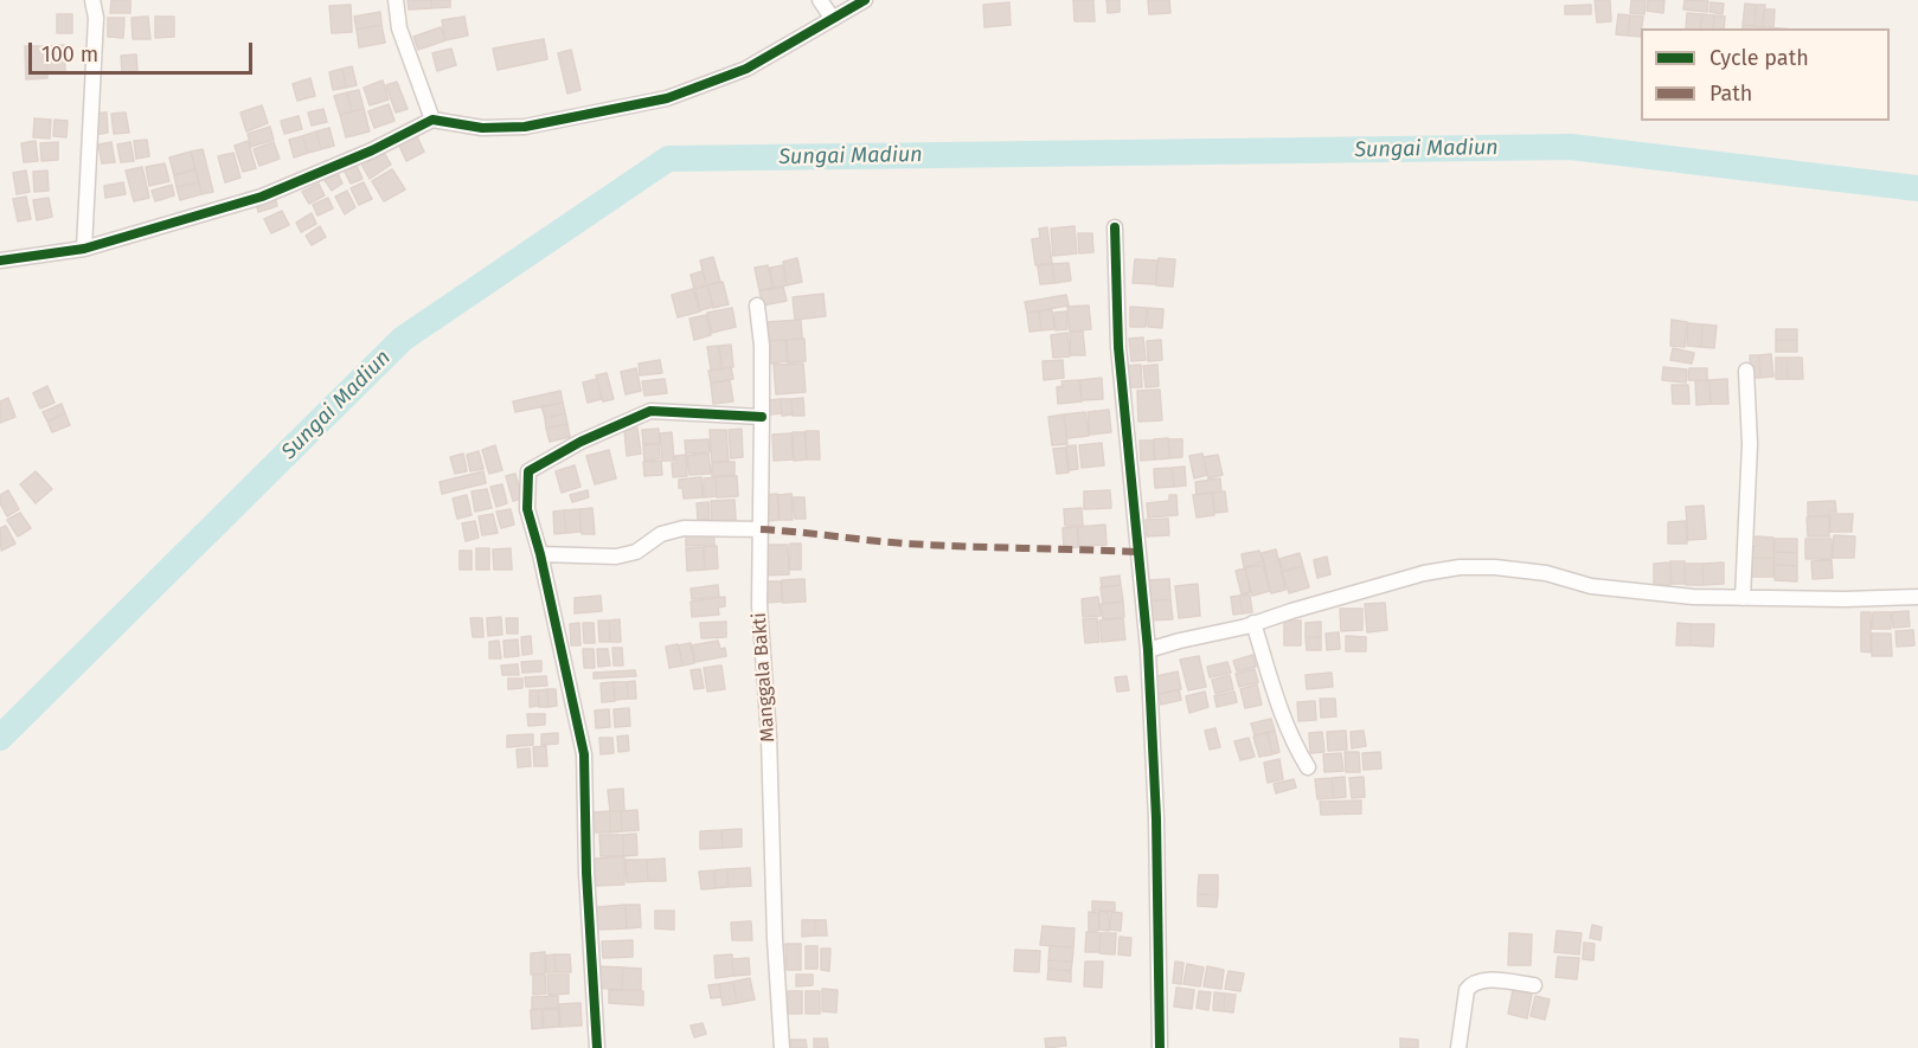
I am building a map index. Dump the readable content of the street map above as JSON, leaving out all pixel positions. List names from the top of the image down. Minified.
{"streets":{"street":["Manggala Bakti"]},"water":["Sungai Madiun"],"legend":["Cycle path","Path"],"scale_bar":"100 m"}
